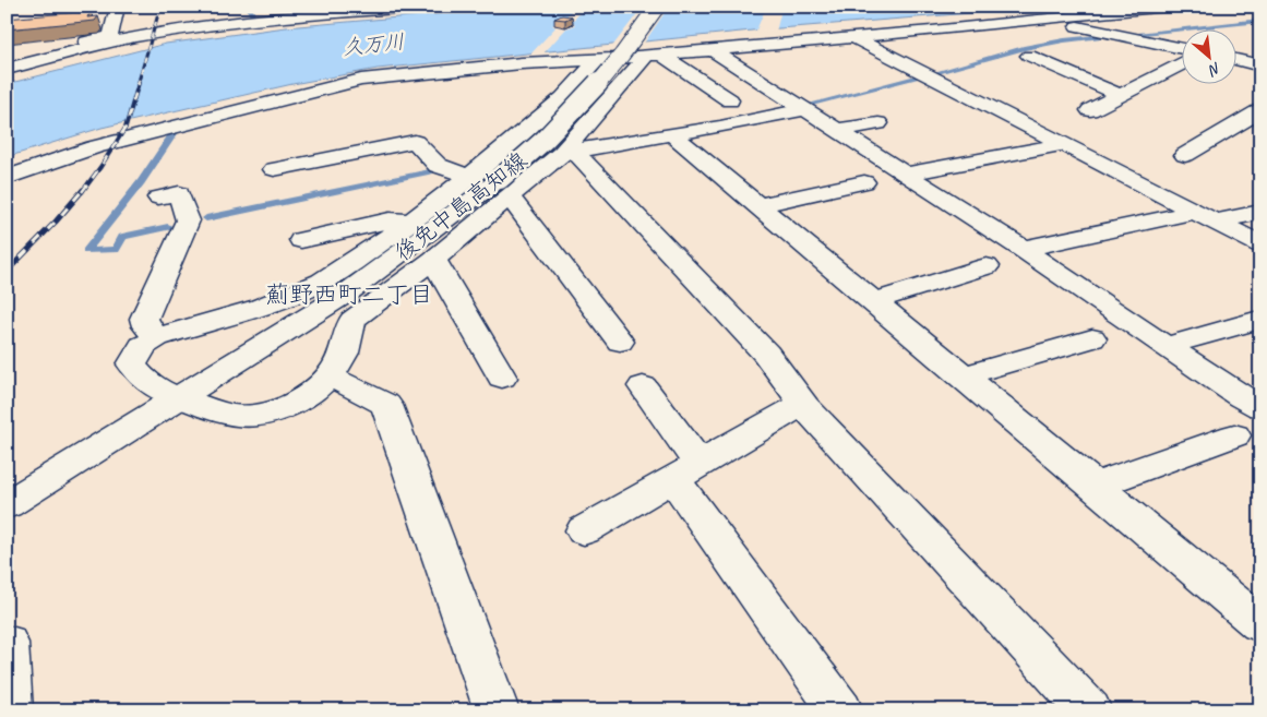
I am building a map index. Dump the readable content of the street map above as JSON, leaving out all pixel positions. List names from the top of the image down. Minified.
{"streets":{"street":["後免中島高知線"]},"districts":["薊野西町二丁目"],"water":["久万川"],"north":"bottom right"}
